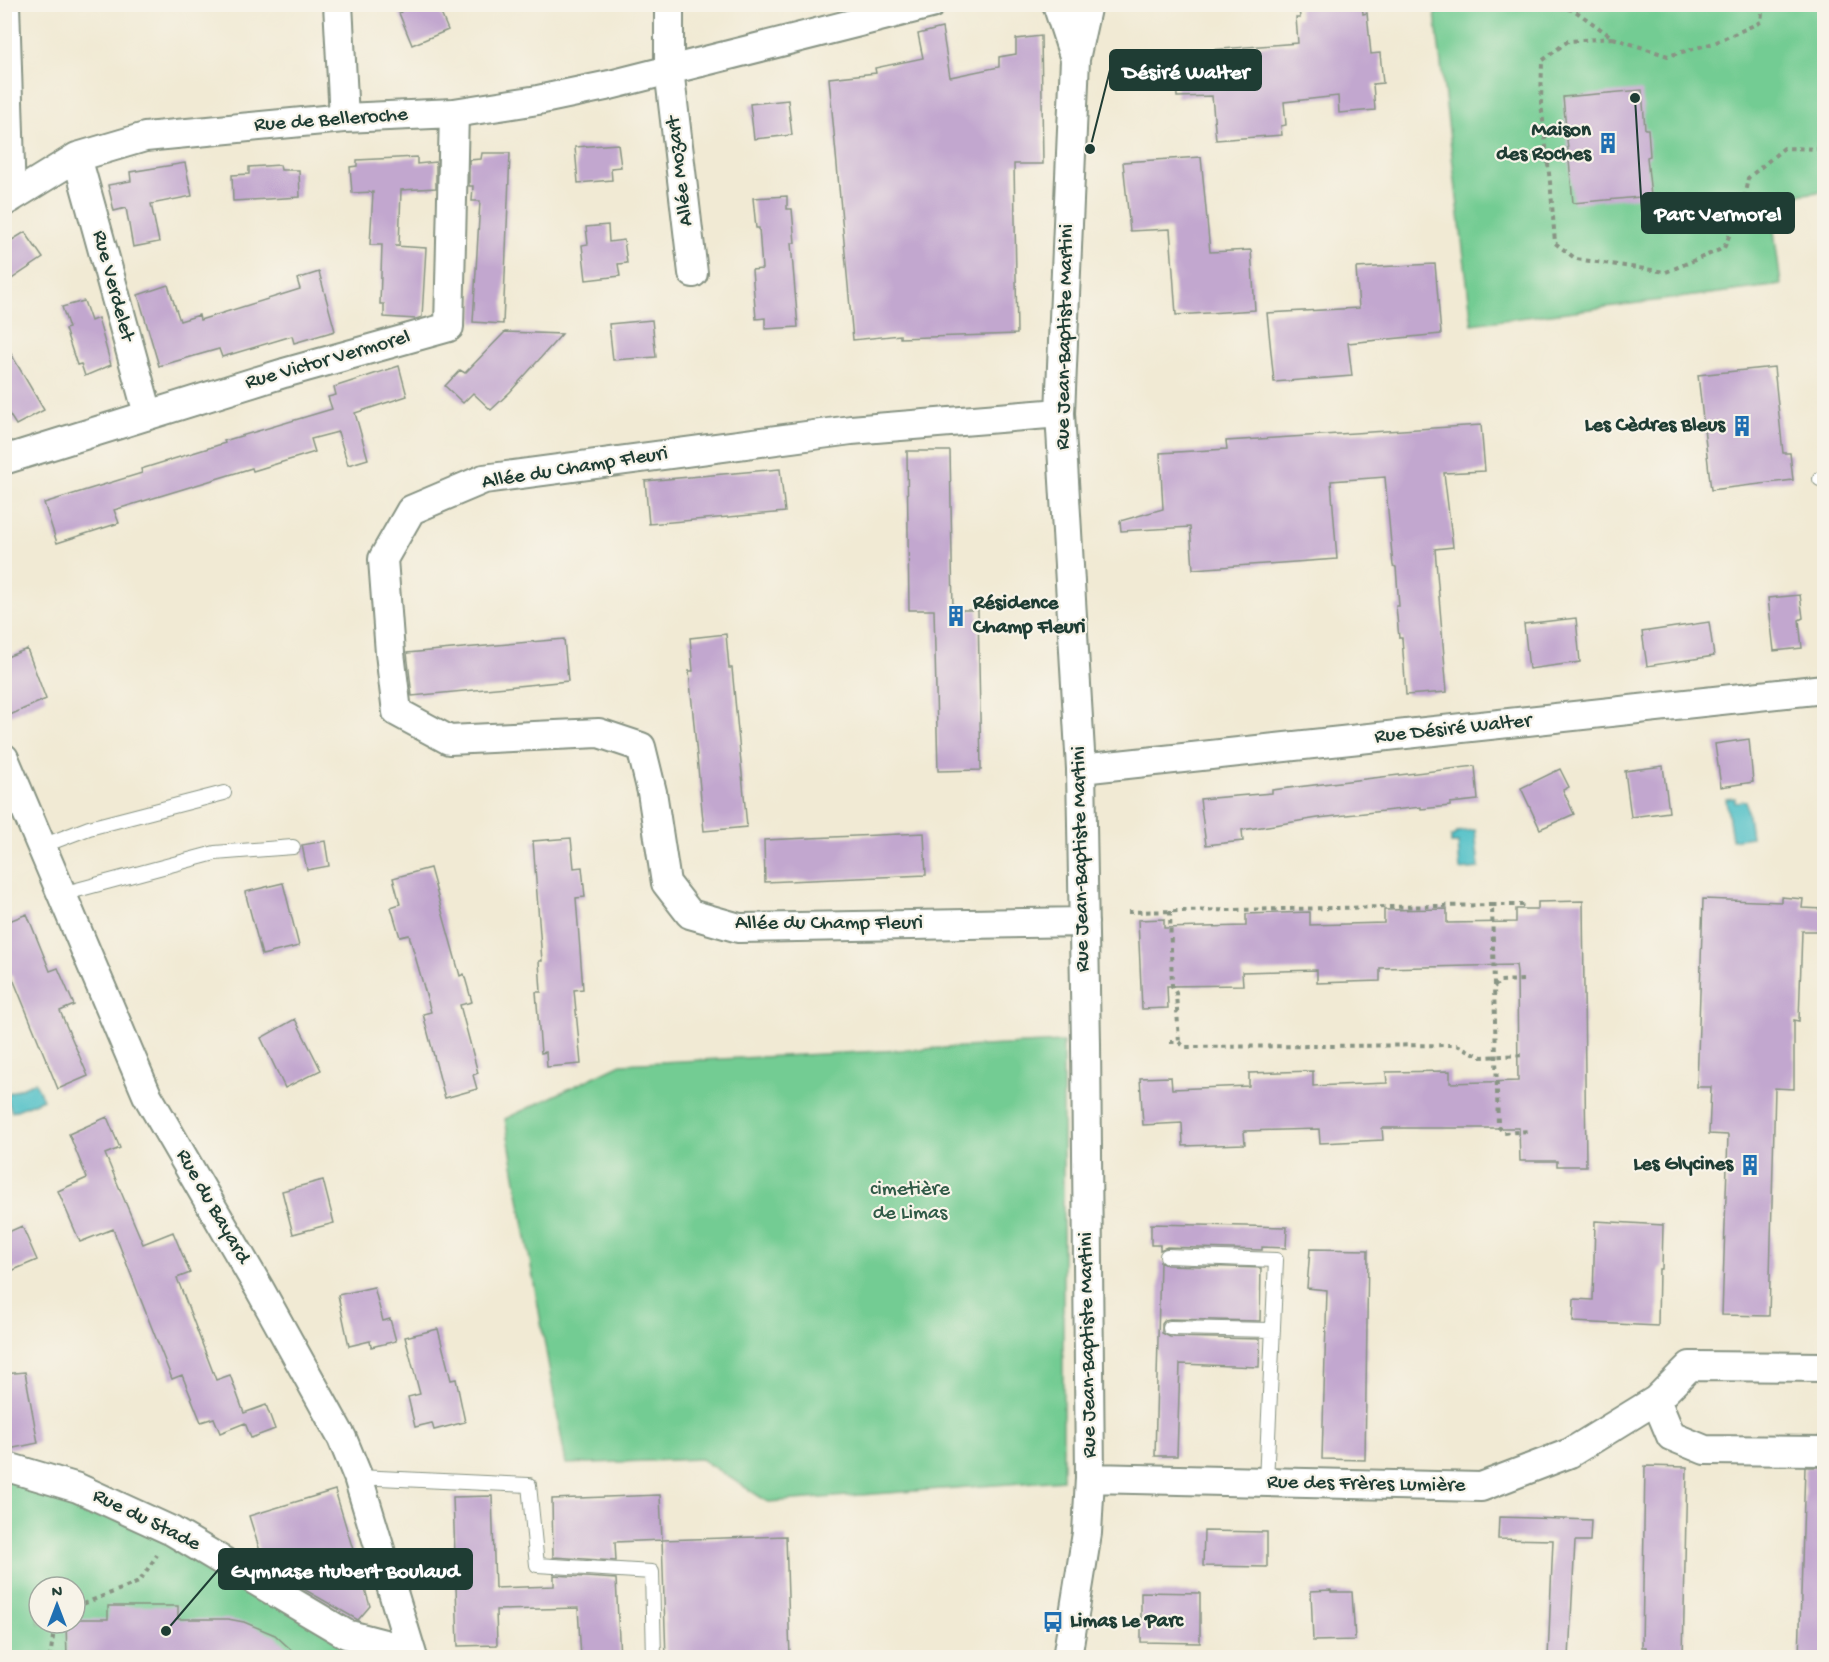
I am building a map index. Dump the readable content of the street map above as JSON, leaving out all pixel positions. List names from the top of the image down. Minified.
{"streets":{"street":["Rue de Belleroche","Allée Mozart","Rue Verdelet","Rue Jean-Baptiste Martini","Rue Victor Vermorel","Allée du Champ Fleuri","Rue Désiré Walter","Rue du Bayard","Rue des Frères Lumière","Rue du Stade"]},"crossings":[["Rue de Belleroche","Allée Mozart"],["Rue de Belleroche","Rue Verdelet"],["Rue de Belleroche","Rue Victor Vermorel"],["Rue Verdelet","Rue Victor Vermorel"],["Rue Jean-Baptiste Martini","Allée du Champ Fleuri"],["Rue Jean-Baptiste Martini","Rue Désiré Walter"],["Rue Jean-Baptiste Martini","Rue des Frères Lumière"],["Rue du Bayard","Rue du Stade"]],"parks":["cimetière de Limas"],"places":{"other":["Parc Vermorel","Désiré Walter","Gymnase Hubert Boulaud"],"building":["Maison des Roches","Les Cèdres Bleus","Résidence Champ Fleuri","Les Glycines"],"bus stop":["Limas Le Parc"]},"north":"top"}
